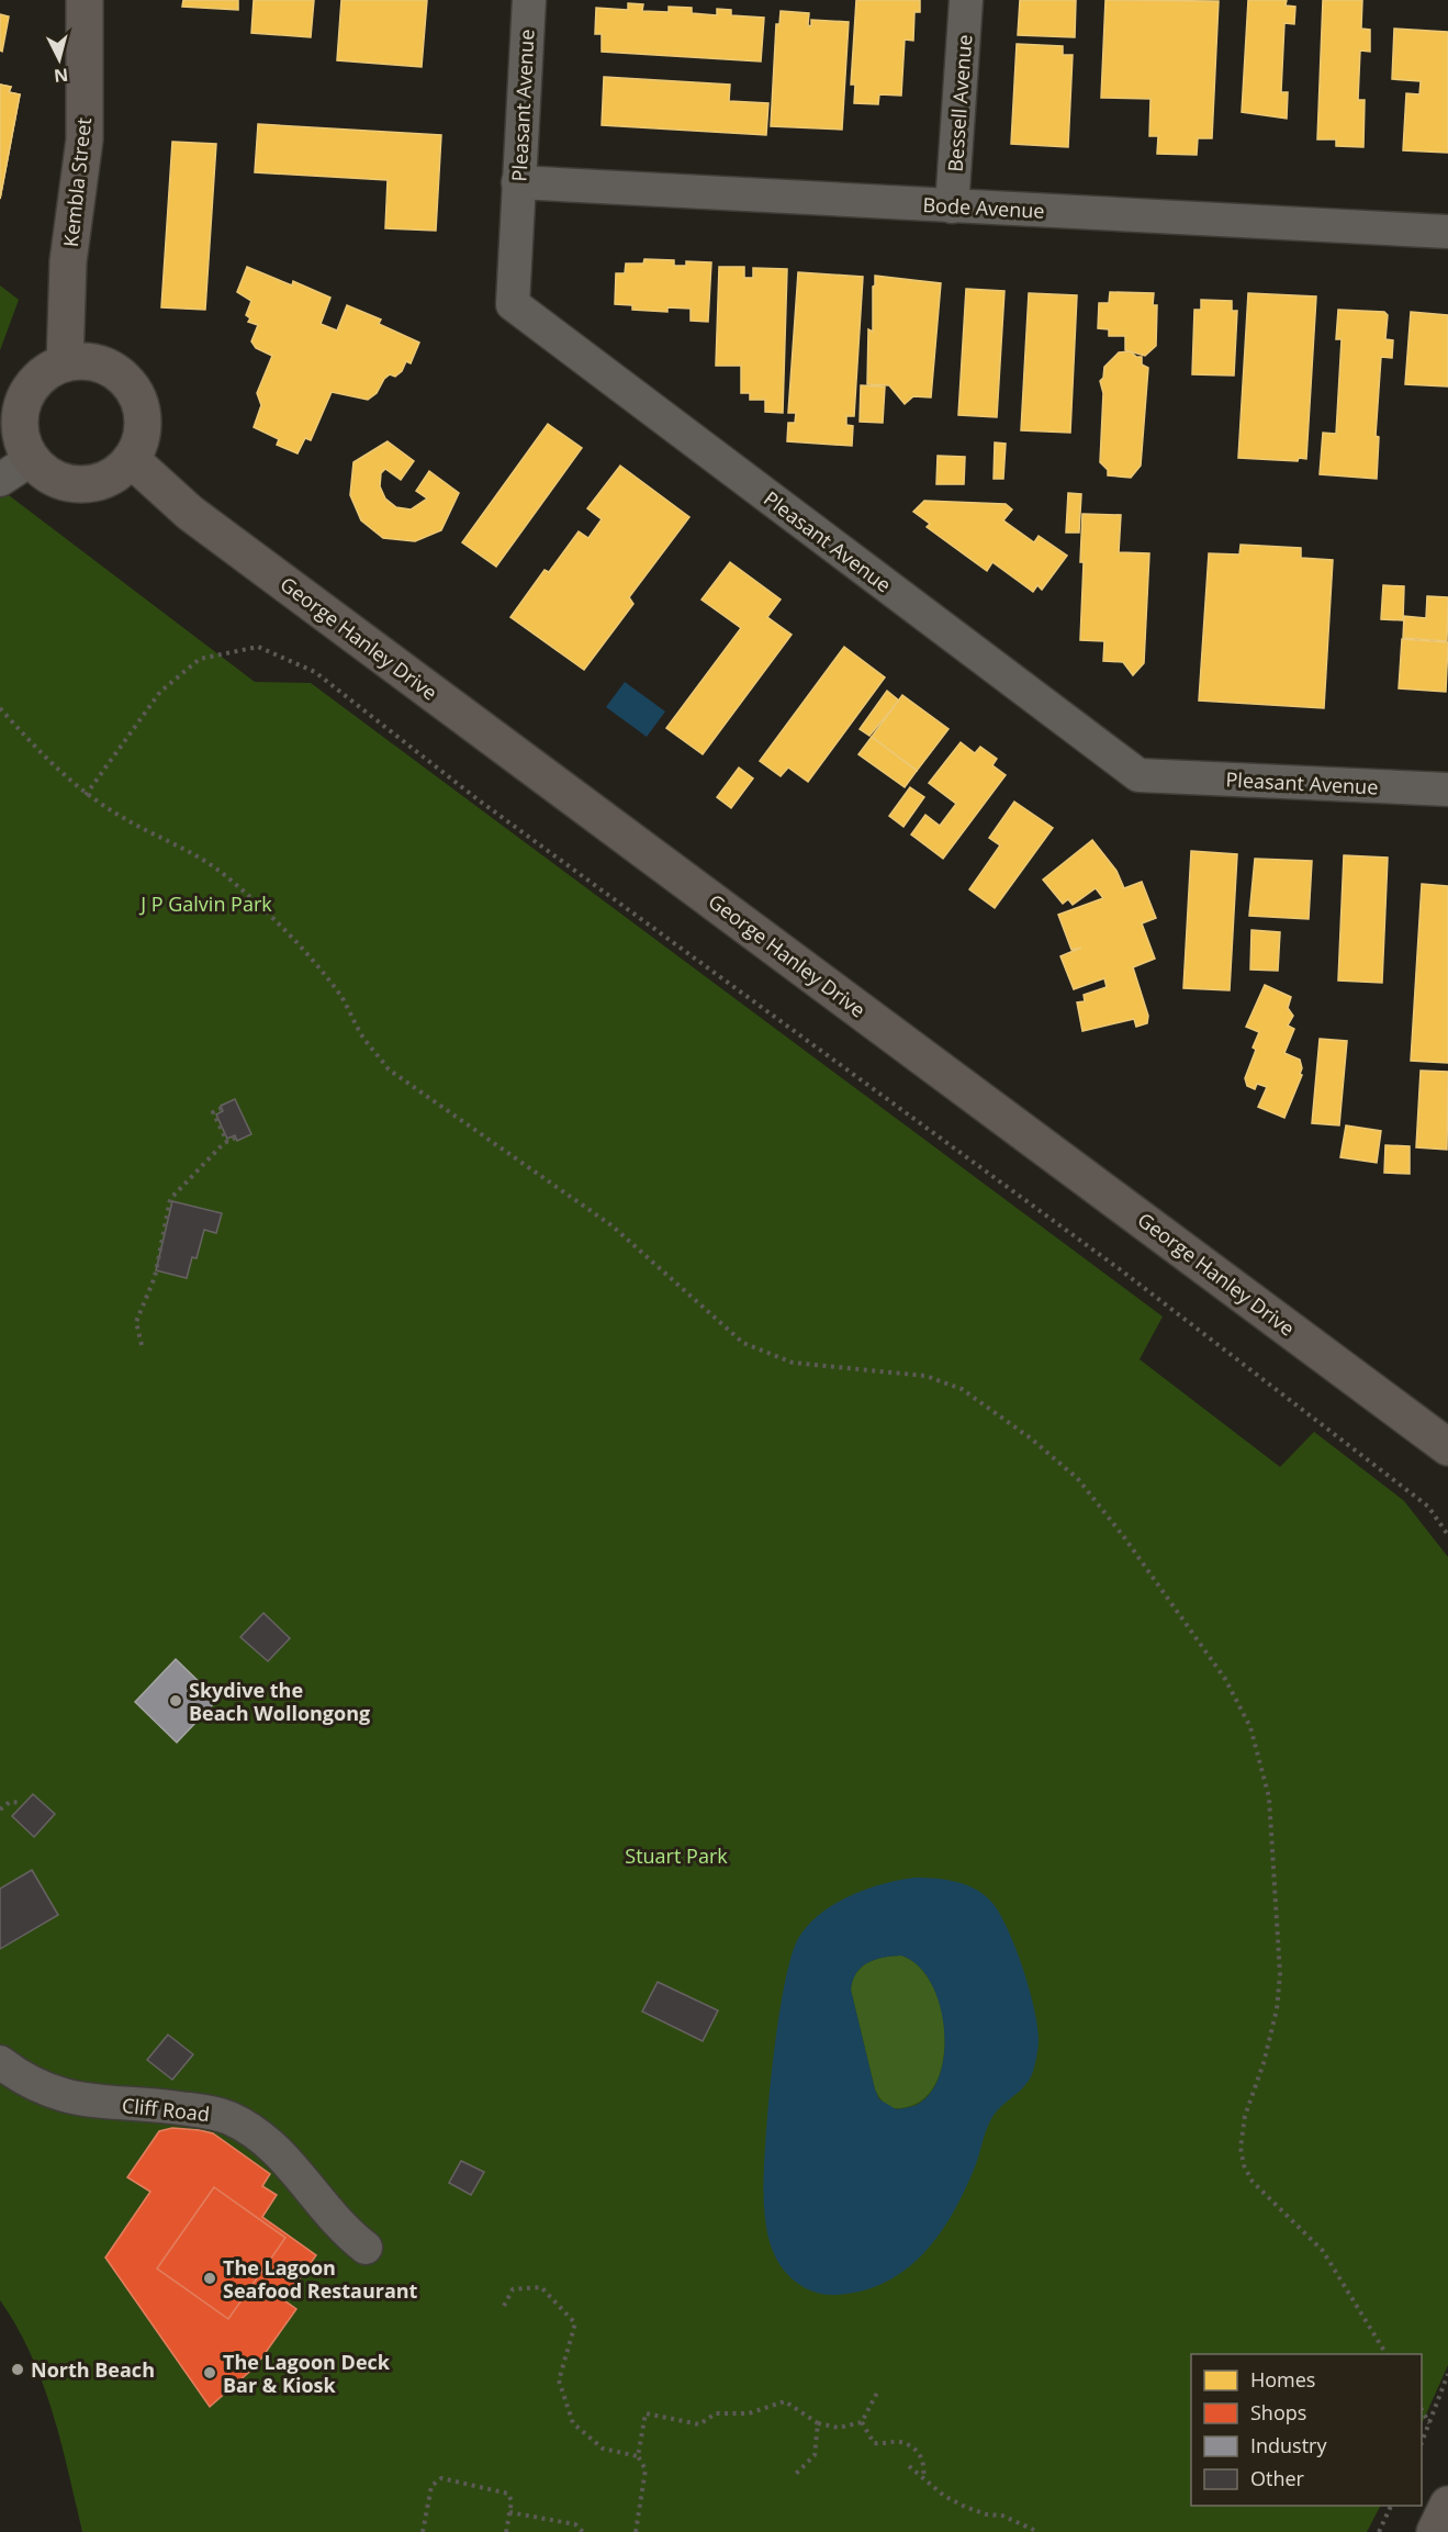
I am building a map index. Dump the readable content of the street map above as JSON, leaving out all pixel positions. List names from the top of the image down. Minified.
{"streets":{"main road":["Kembla Street","George Hanley Drive"],"street":["Bessell Avenue","Pleasant Avenue","Bode Avenue","Cliff Road"]},"crossings":[["Bessell Avenue","Bode Avenue"],["Pleasant Avenue","Bode Avenue"],["Kembla Street","George Hanley Drive"]],"parks":["J P Galvin Park","Stuart Park"],"places":["Skydive the Beach Wollongong","The Lagoon Seafood Restaurant","North Beach","The Lagoon Deck Bar & Kiosk"],"legend":["Homes","Shops","Industry","Other"],"north":"bottom"}
